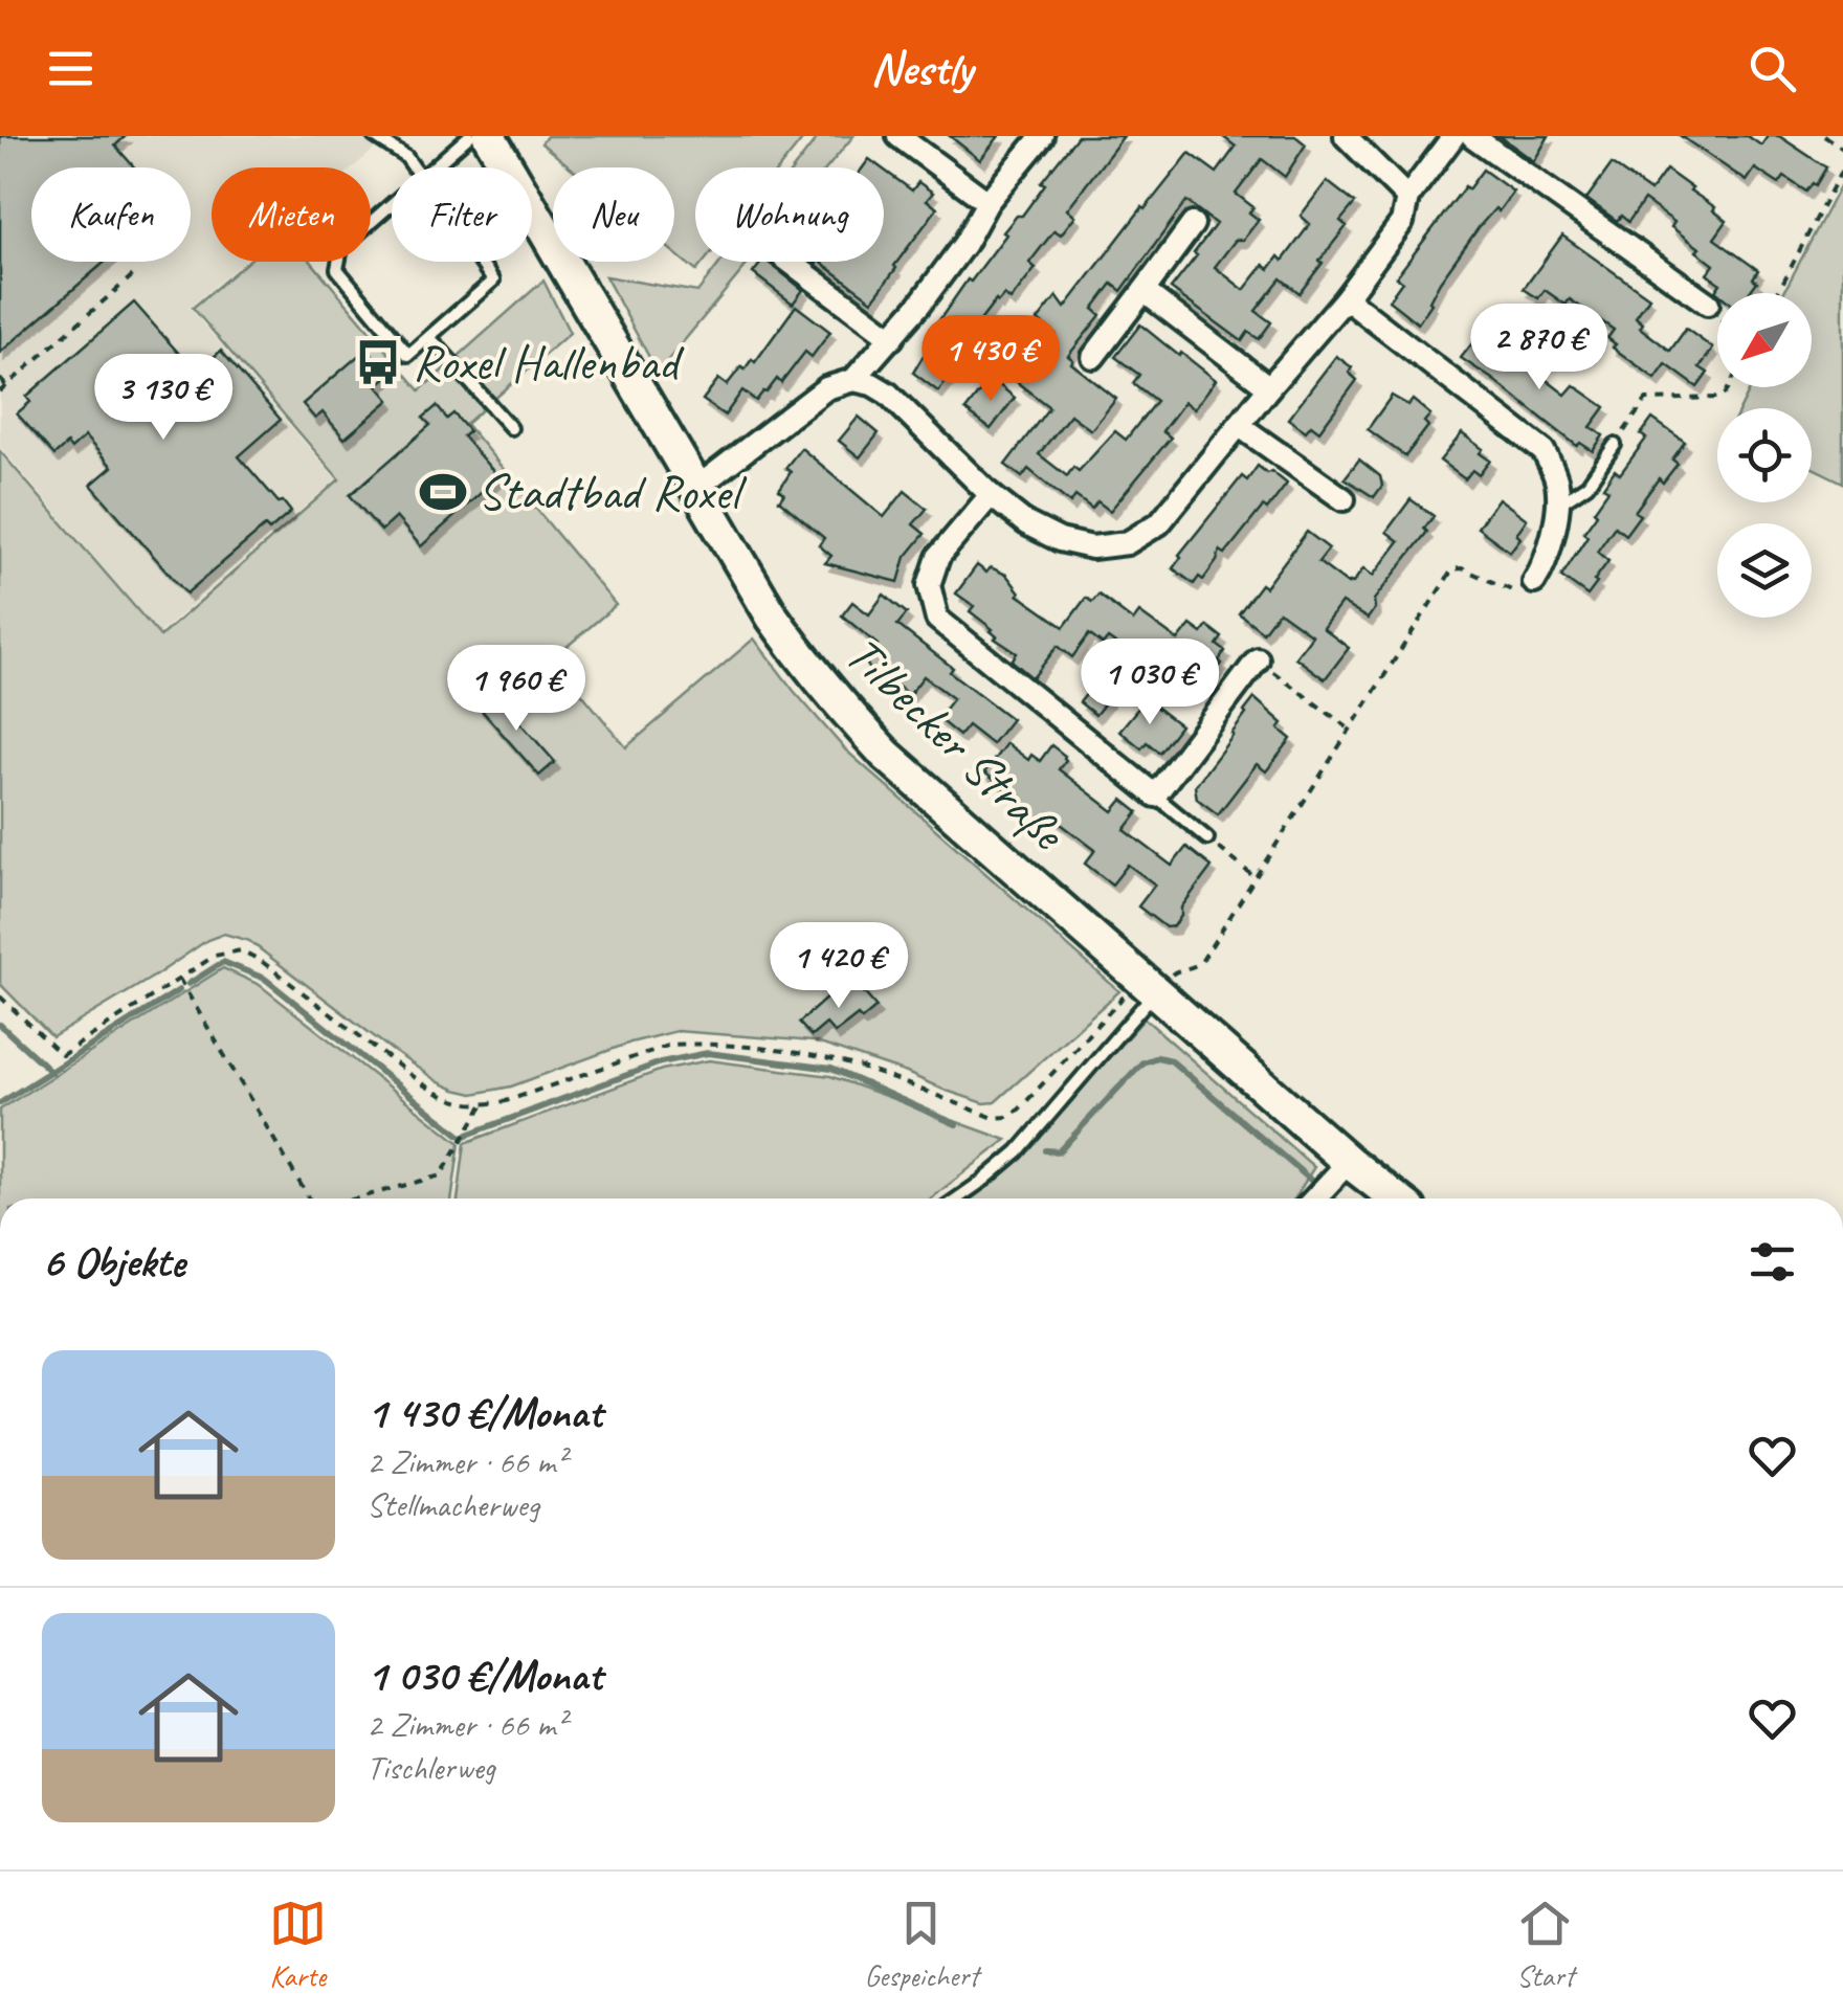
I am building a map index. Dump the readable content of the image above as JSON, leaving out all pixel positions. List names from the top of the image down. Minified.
{"streets":{"main road":["Tilbecker Straße"]},"places":{"bus stop":["Roxel Hallenbad"],"sports":["Stadtbad Roxel"]},"north":"bottom left","page":{"header":"Nestly","chip":["Kaufen","Mieten","Filter","Neu","Wohnung"],"price":["2 870 €","1 430 €","3 130 €","1 030 €","1 960 €","1 420 €"],"heading":"6 Objekte","list":[{"name":"1 430 €/Monat","note":"2 Zimmer · 66 m² · Stellmacherweg"},{"name":"1 030 €/Monat","note":"2 Zimmer · 66 m² · Tischlerweg"}],"tabs":["Karte","Gespeichert","Start"]}}
